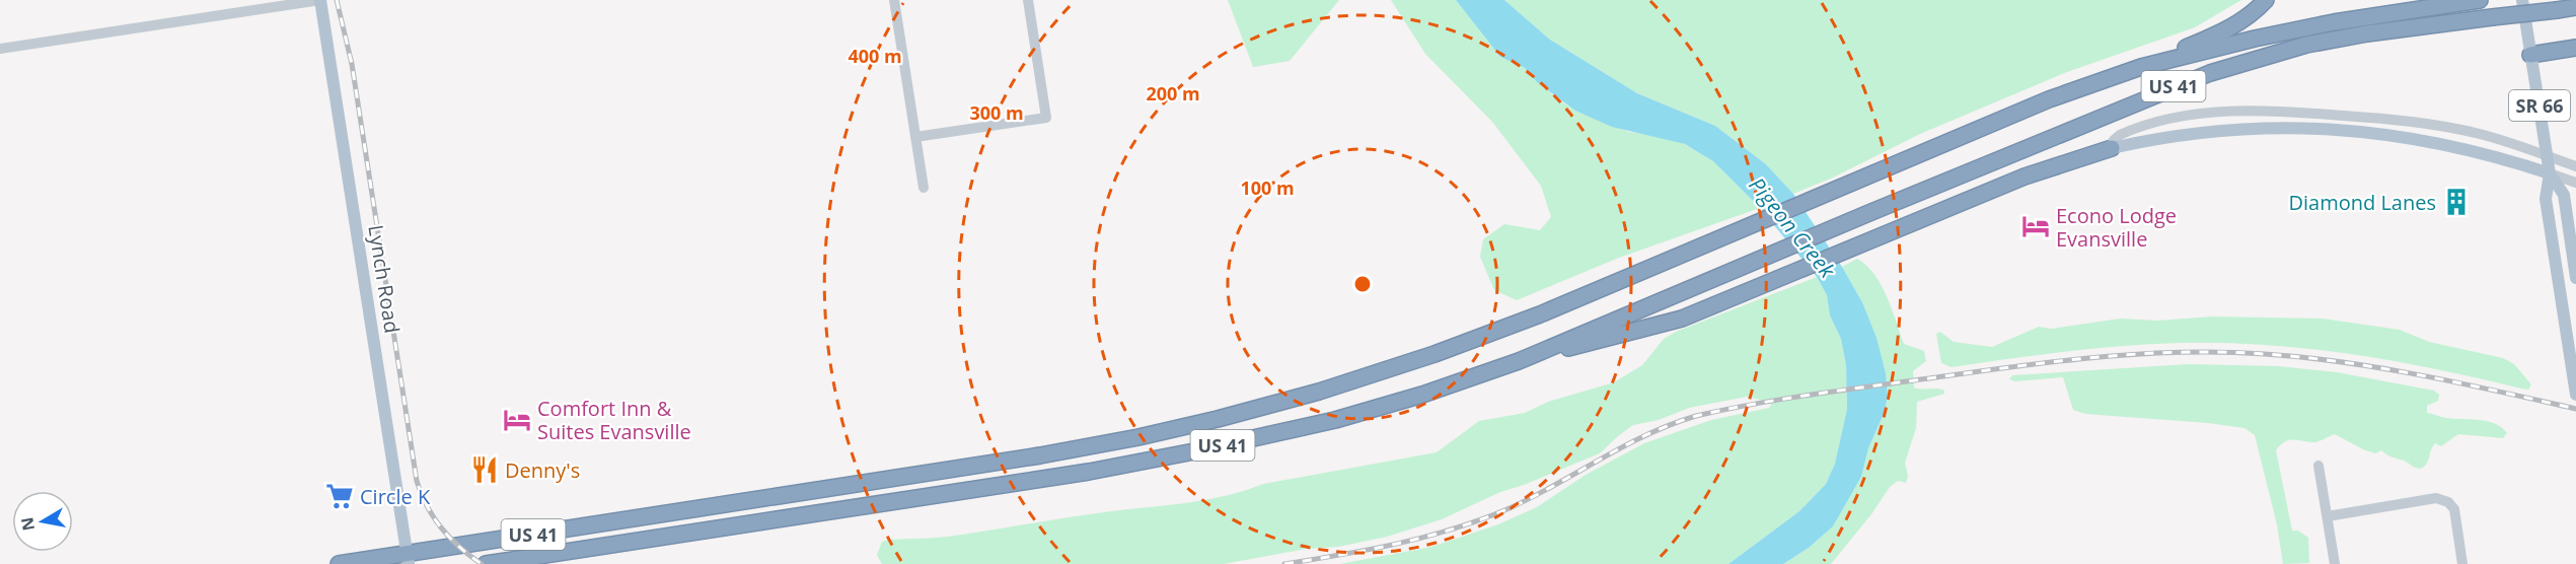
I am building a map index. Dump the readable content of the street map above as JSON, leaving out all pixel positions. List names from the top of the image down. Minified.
{"streets":{"highway":["US 41"],"main road":["SR 66","Lynch Road"]},"crossings":[["US 41","Lynch Road"]],"water":["Pigeon Creek"],"places":{"building":["Diamond Lanes"],"hotel":["Econo Lodge Evansville","Comfort Inn & Suites Evansville"],"restaurant":["Denny's"],"supermarket":["Circle K"]},"north":"left","rings":["400 m","200 m","300 m","100 m"]}
